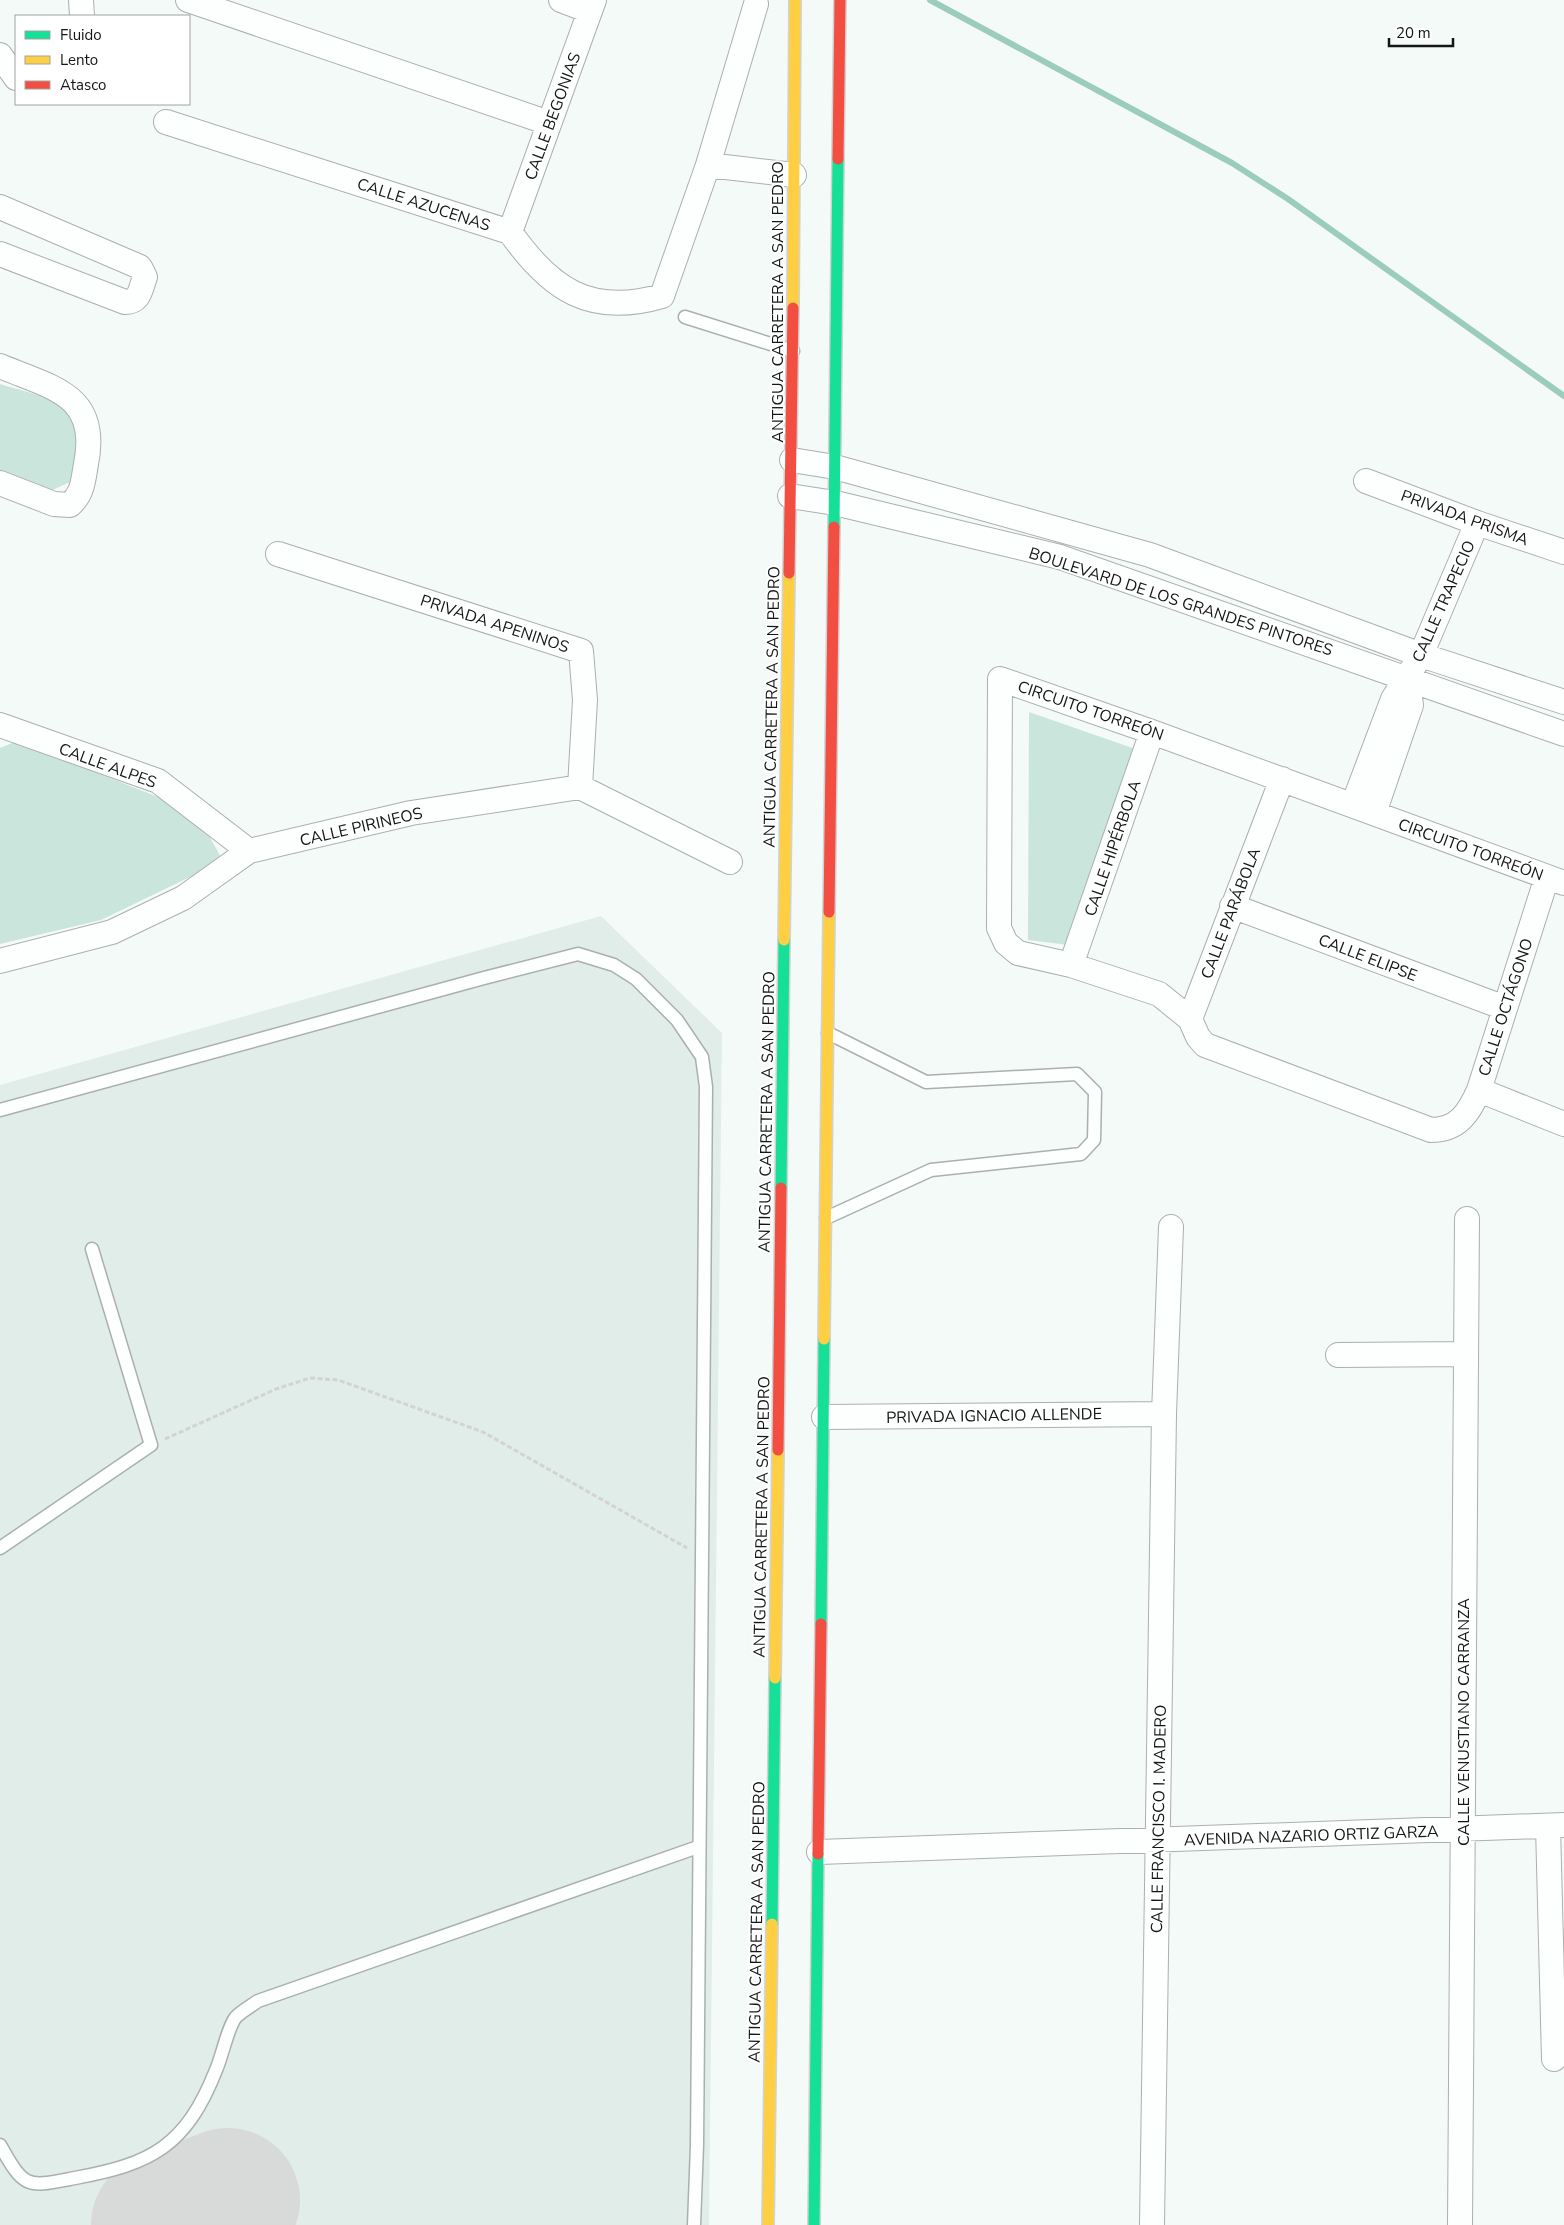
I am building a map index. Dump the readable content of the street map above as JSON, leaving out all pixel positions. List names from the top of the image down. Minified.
{"streets":{"main road":["ANTIGUA CARRETERA A SAN PEDRO"],"street":["CALLE BEGONIAS","CALLE AZUCENAS","PRIVADA PRISMA","BOULEVARD DE LOS GRANDES PINTORES","CALLE TRAPECIO","PRIVADA APENINOS","CIRCUITO TORREÓN","CALLE ALPES","CALLE PIRINEOS","CALLE HIPÉRBOLA","CALLE PARÁBOLA","CALLE ELIPSE","CALLE OCTÁGONO","PRIVADA IGNACIO ALLENDE","CALLE VENUSTIANO CARRANZA","CALLE FRANCISCO I. MADERO","AVENIDA NAZARIO ORTIZ GARZA"]},"crossings":[["CALLE BEGONIAS","CALLE AZUCENAS"],["ANTIGUA CARRETERA A SAN PEDRO","BOULEVARD DE LOS GRANDES PINTORES"],["PRIVADA PRISMA","CALLE TRAPECIO"],["BOULEVARD DE LOS GRANDES PINTORES","CALLE TRAPECIO"],["CALLE TRAPECIO","CIRCUITO TORREÓN"],["PRIVADA APENINOS","CALLE PIRINEOS"],["CIRCUITO TORREÓN","CALLE HIPÉRBOLA"],["CIRCUITO TORREÓN","CALLE PARÁBOLA"],["CIRCUITO TORREÓN","CALLE OCTÁGONO"],["CALLE ALPES","CALLE PIRINEOS"],["CALLE PARÁBOLA","CALLE ELIPSE"],["CALLE PARÁBOLA","CALLE OCTÁGONO"],["CALLE ELIPSE","CALLE OCTÁGONO"],["PRIVADA IGNACIO ALLENDE","CALLE FRANCISCO I. MADERO"],["CALLE VENUSTIANO CARRANZA","AVENIDA NAZARIO ORTIZ GARZA"],["CALLE FRANCISCO I. MADERO","AVENIDA NAZARIO ORTIZ GARZA"]],"legend":["Fluido","Lento","Atasco"],"scale_bar":"20 m"}
